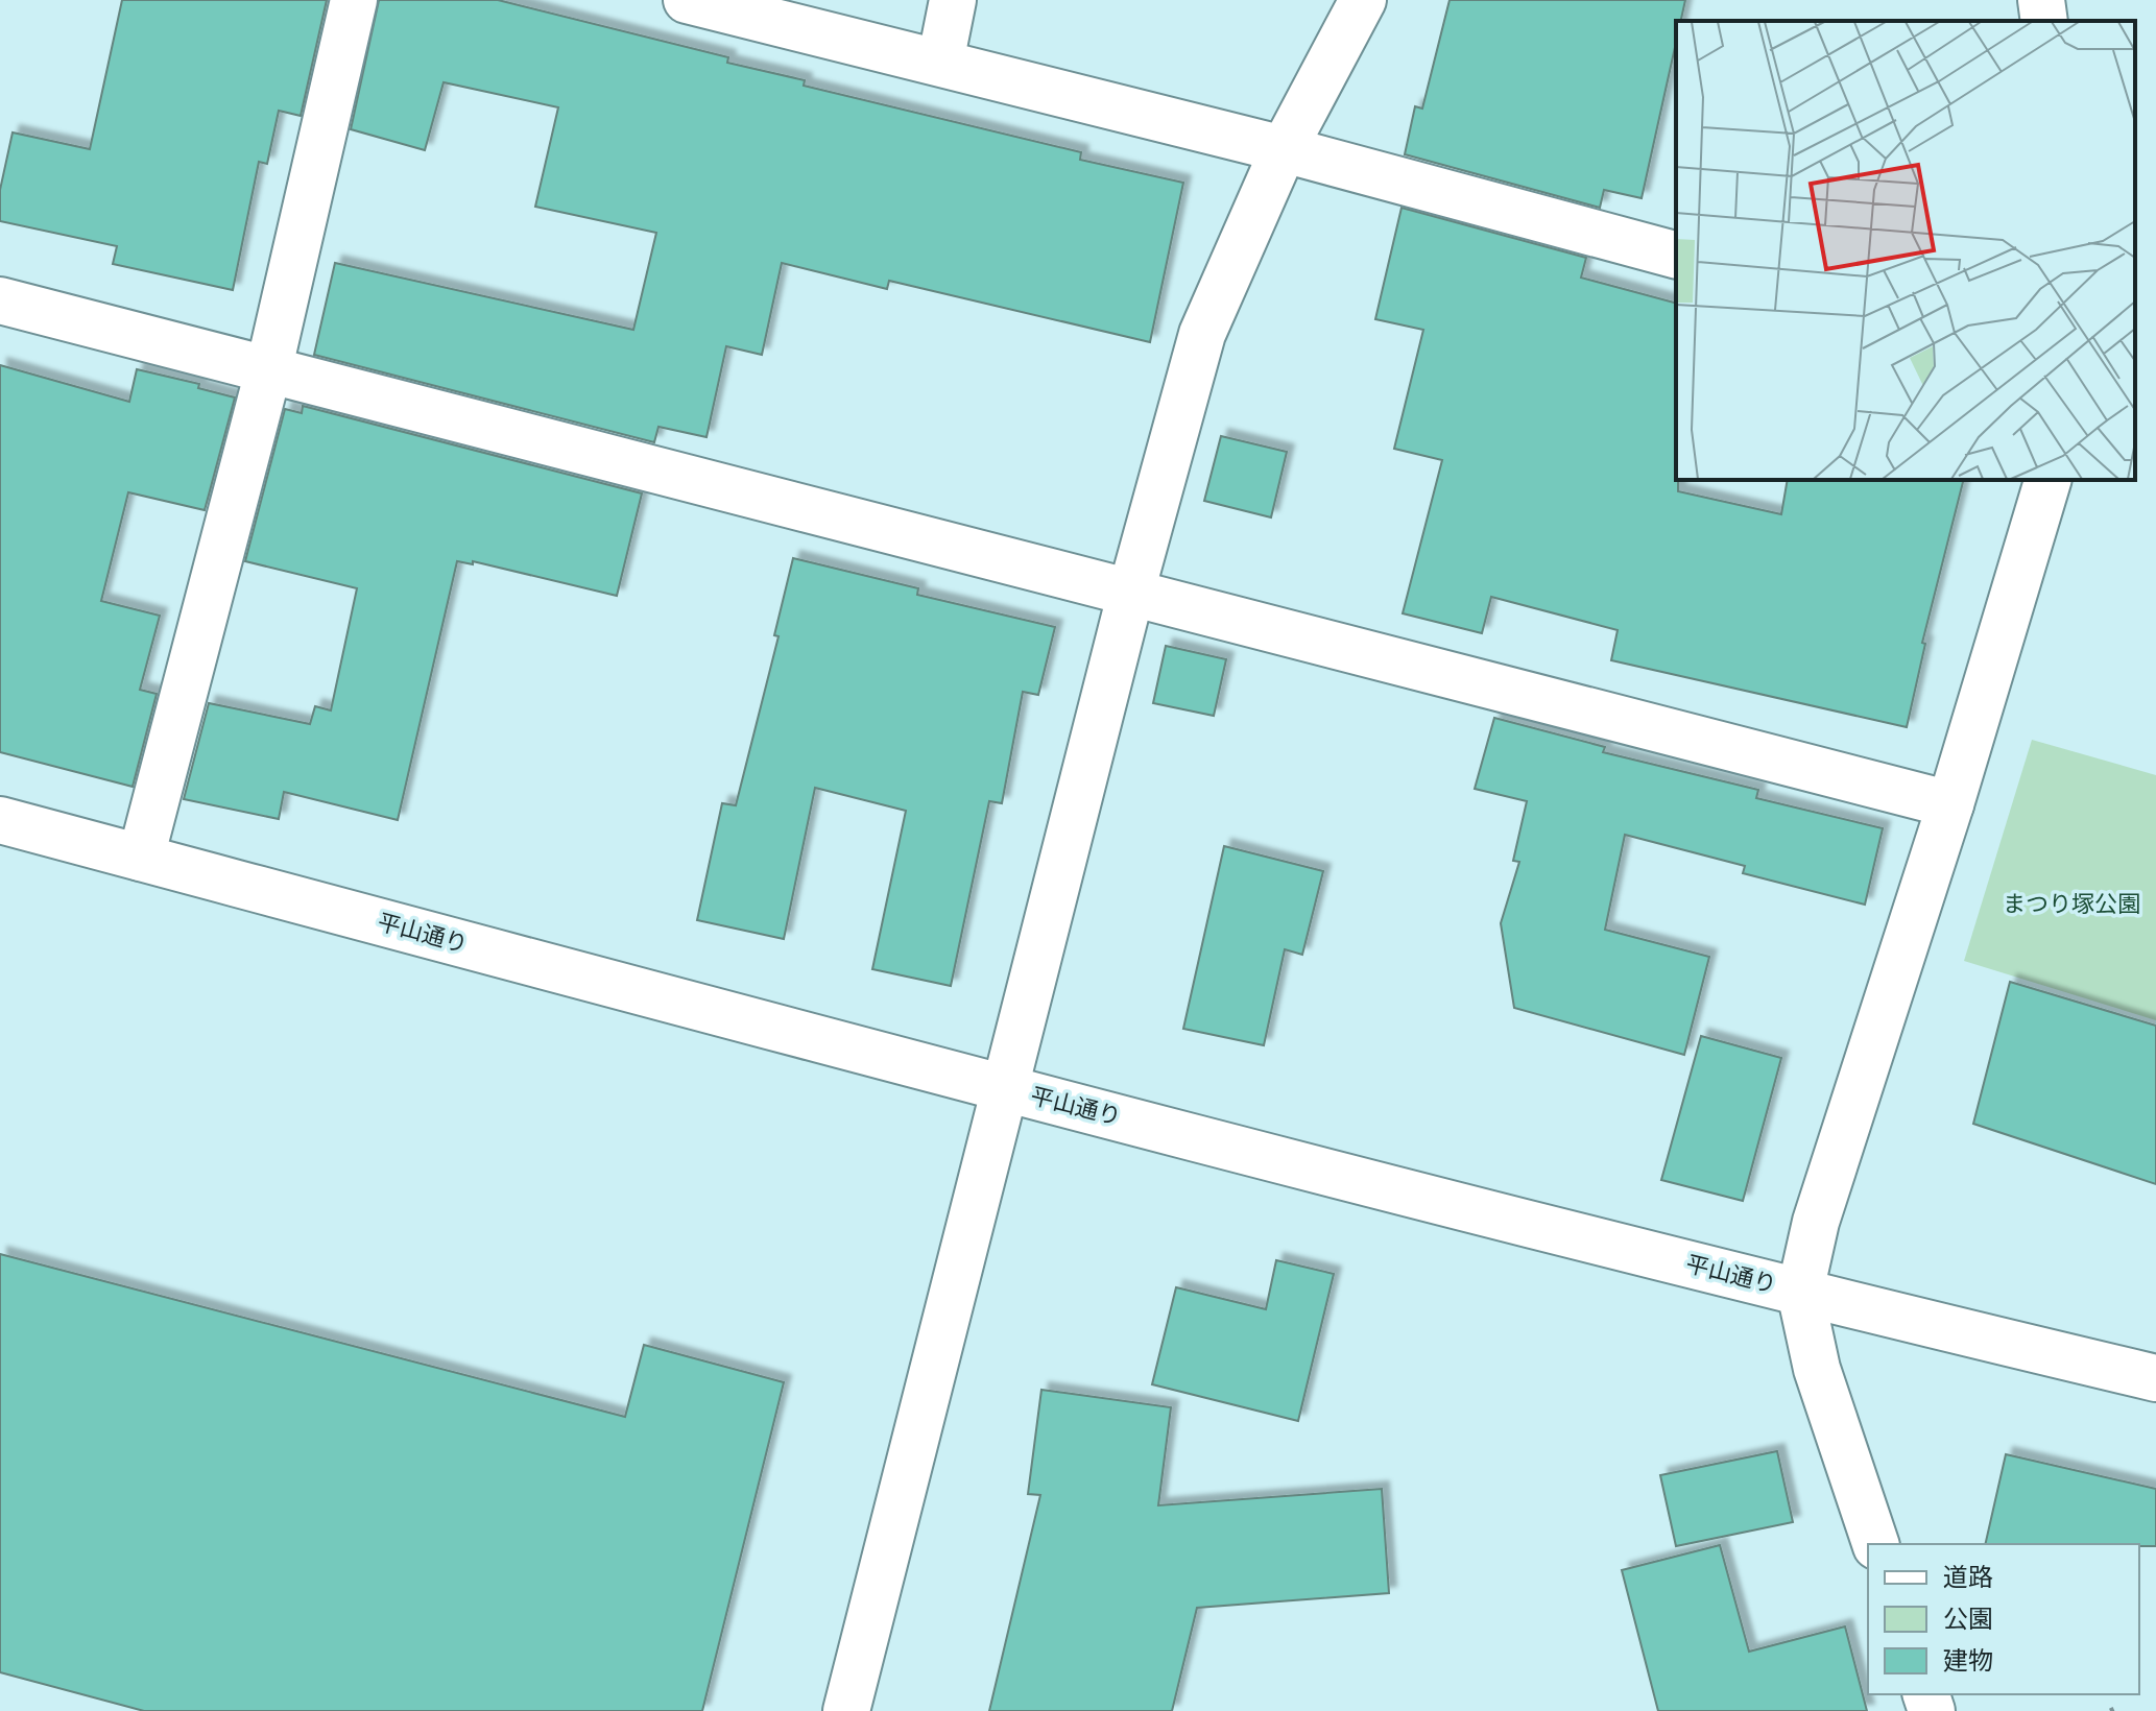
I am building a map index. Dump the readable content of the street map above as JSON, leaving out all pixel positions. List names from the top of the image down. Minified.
{"streets":{"street":["平山通り"]},"parks":["まつり塚公園"],"legend":["道路","公園","建物"]}
